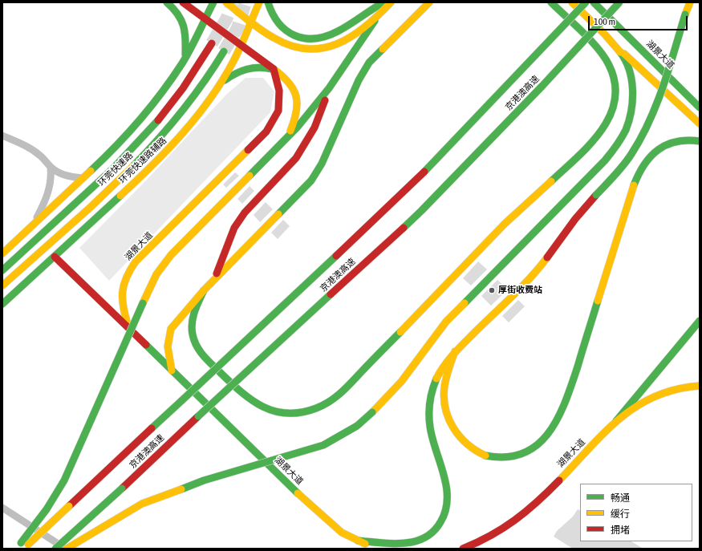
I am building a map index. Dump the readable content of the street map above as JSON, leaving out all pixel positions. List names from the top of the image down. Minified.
{"streets":{"main road":["湖景大道","京港澳高速","环莞快速路辅路","环莞快速路"]},"places":["厚街收费站"],"legend":["畅通","缓行","拥堵"],"scale_bar":"100 m"}
